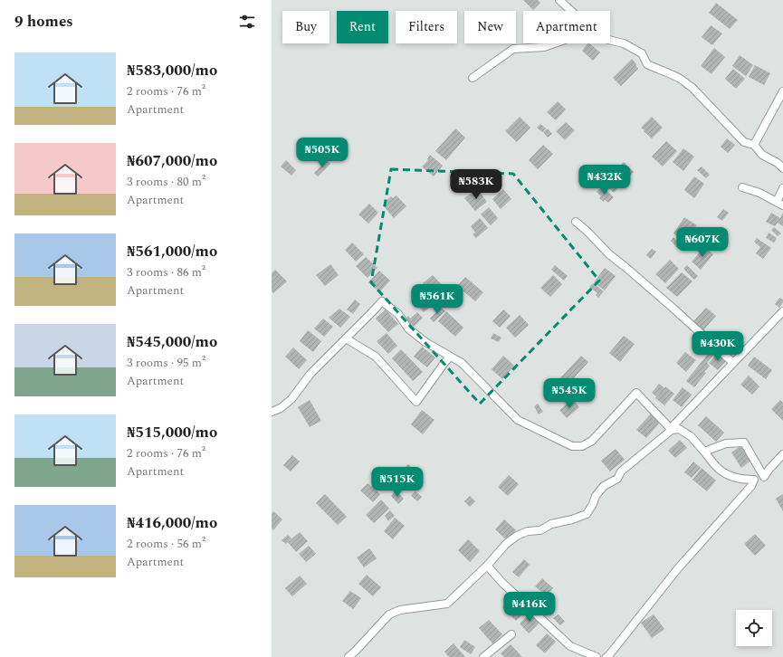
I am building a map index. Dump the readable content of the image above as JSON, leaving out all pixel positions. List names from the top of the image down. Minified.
{"page":{"heading":"9 homes","chip":["Buy","Rent","Filters","New","Apartment"],"list":[{"name":"₦583,000/mo","note":"2 rooms · 76 m² · Apartment"},{"name":"₦607,000/mo","note":"3 rooms · 80 m² · Apartment"},{"name":"₦561,000/mo","note":"3 rooms · 86 m² · Apartment"},{"name":"₦545,000/mo","note":"3 rooms · 95 m² · Apartment"},{"name":"₦515,000/mo","note":"2 rooms · 76 m² · Apartment"},{"name":"₦416,000/mo","note":"2 rooms · 56 m² · Apartment"}],"price":["₦505K","₦432K","₦583K","₦607K","₦561K","₦430K","₦545K","₦515K","₦416K"]}}
